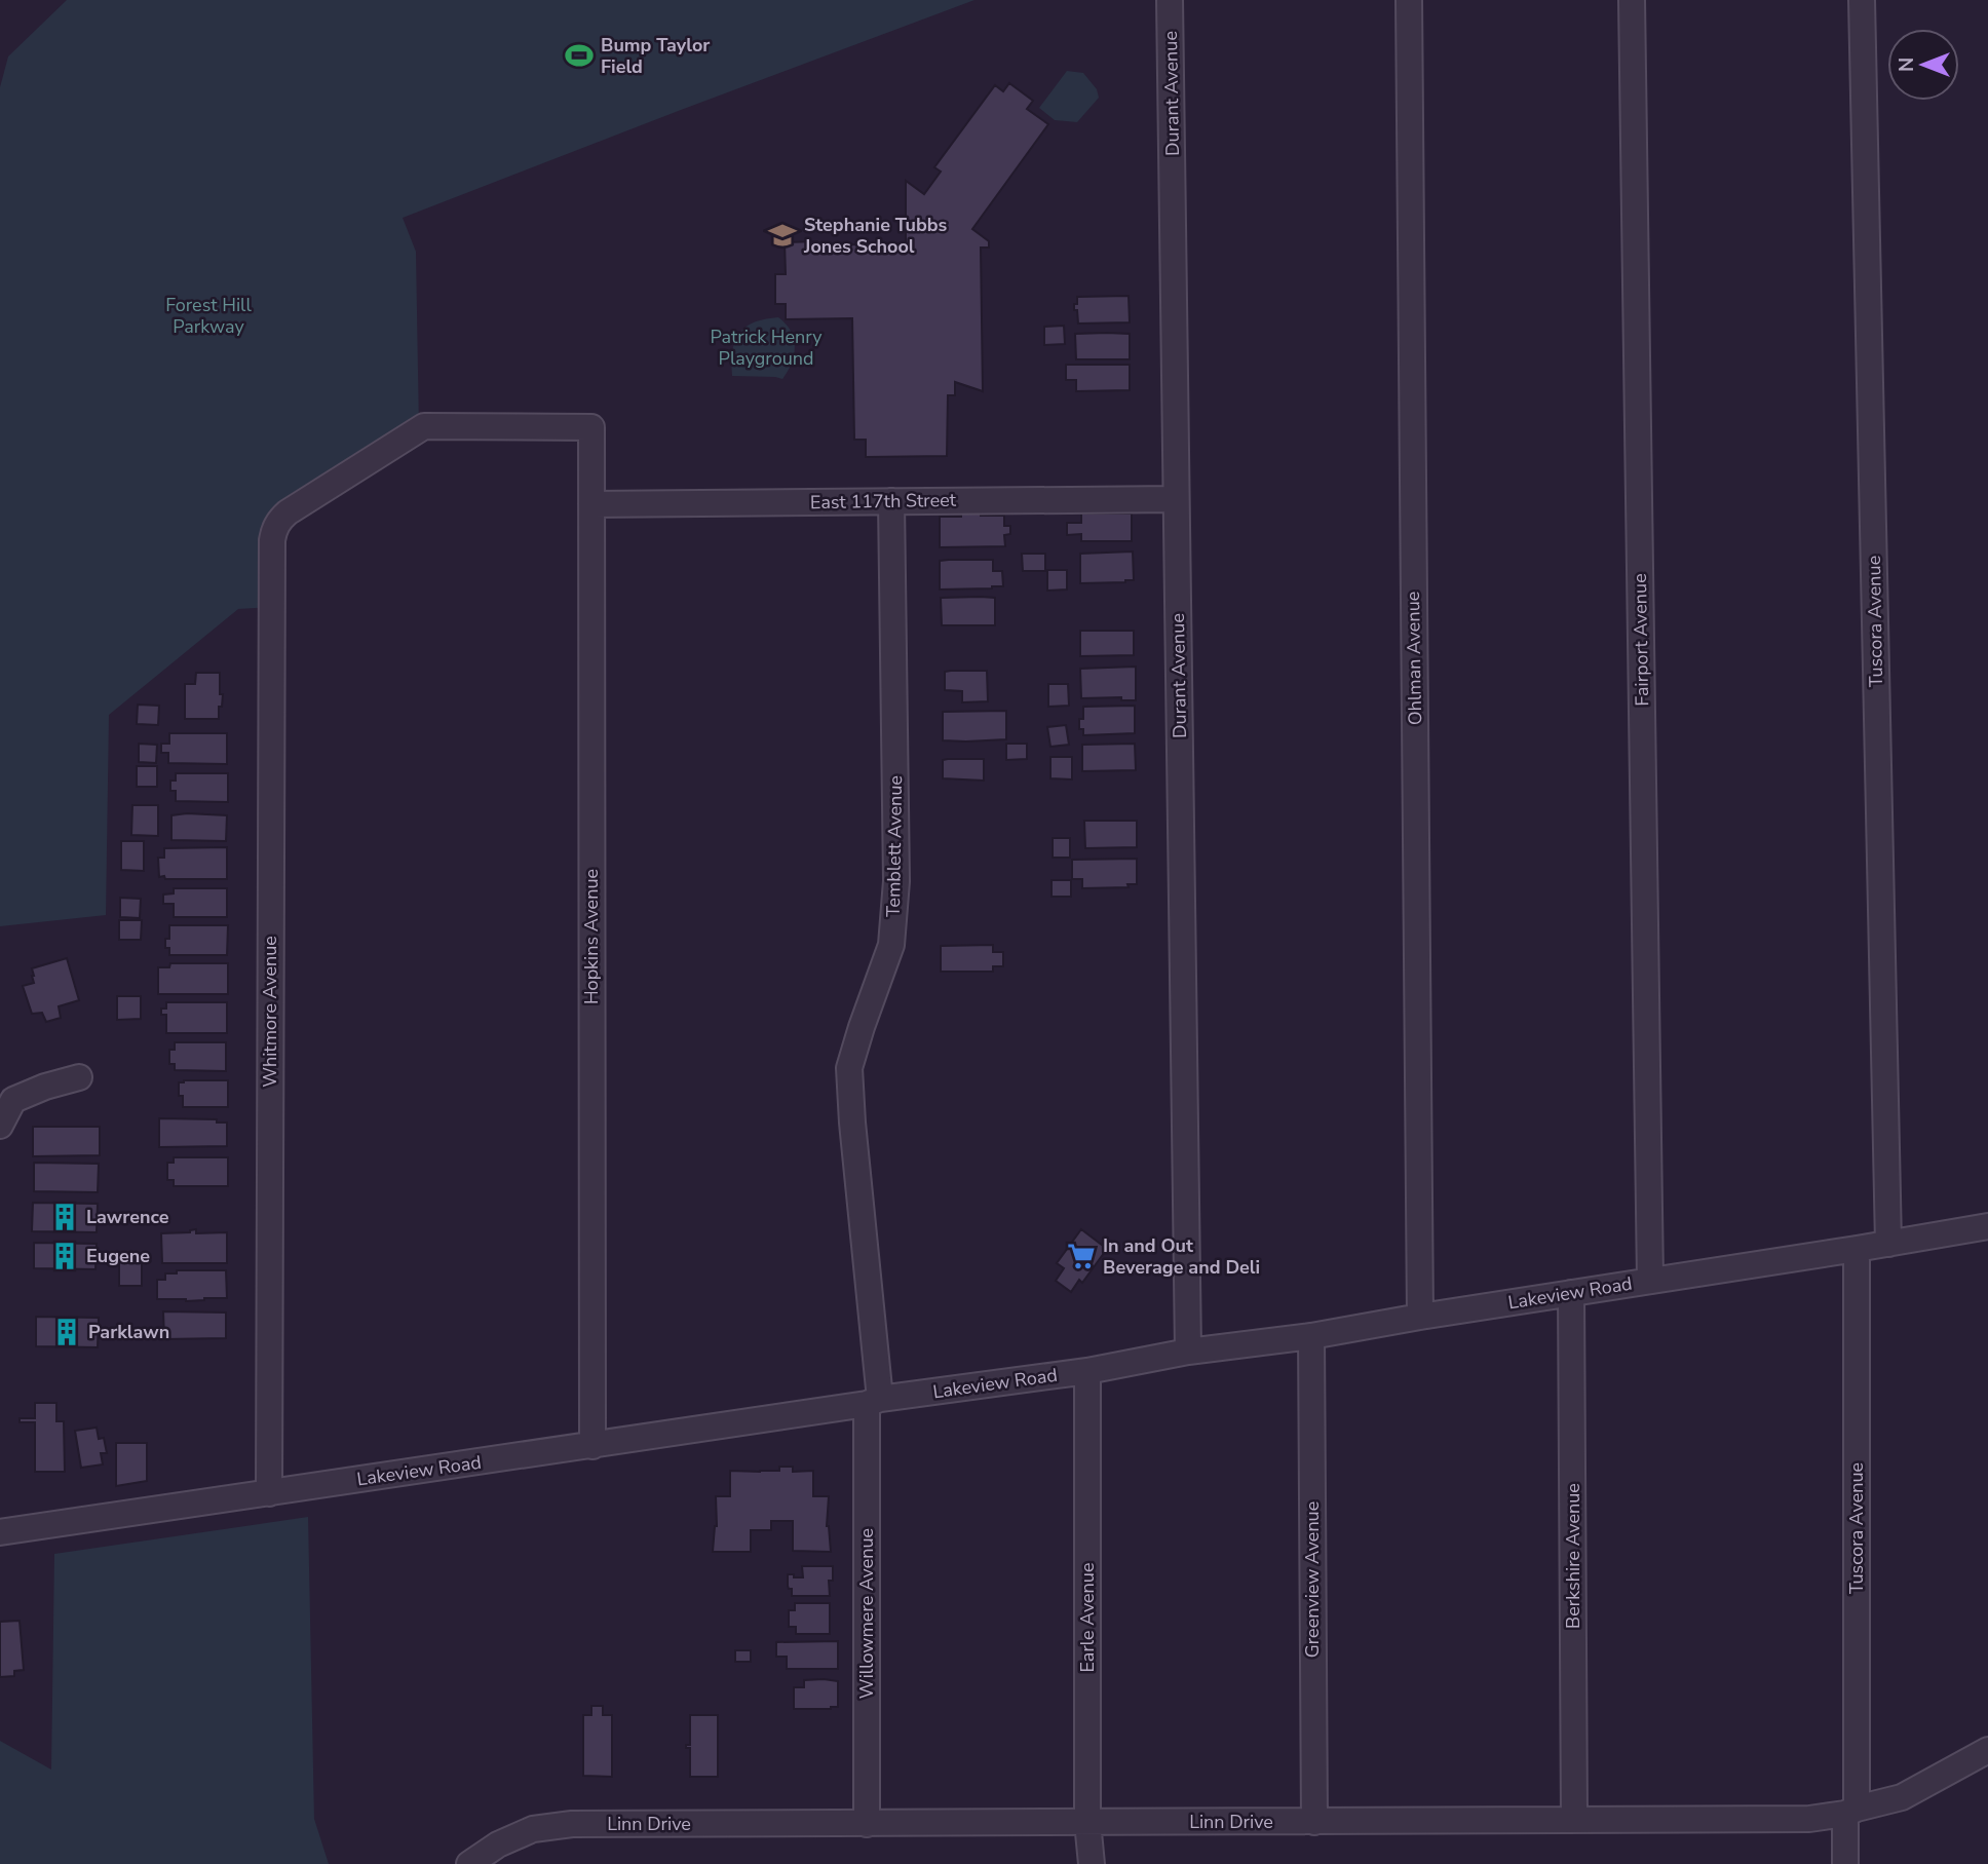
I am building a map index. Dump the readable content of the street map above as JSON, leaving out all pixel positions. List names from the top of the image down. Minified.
{"streets":{"street":["Durant Avenue","East 117th Street","Tuscora Avenue","Fairport Avenue","Ohlman Avenue","Temblett Avenue","Hopkins Avenue","Whitmore Avenue","Lakeview Road","Berkshire Avenue","Greenview Avenue","Willowmere Avenue","Earle Avenue","Linn Drive"]},"crossings":[["Durant Avenue","East 117th Street"],["Durant Avenue","Lakeview Road"],["East 117th Street","Temblett Avenue"],["East 117th Street","Hopkins Avenue"],["Tuscora Avenue","Lakeview Road"],["Tuscora Avenue","Linn Drive"],["Fairport Avenue","Lakeview Road"],["Ohlman Avenue","Lakeview Road"],["Temblett Avenue","Lakeview Road"],["Temblett Avenue","Willowmere Avenue"],["Hopkins Avenue","Whitmore Avenue"],["Hopkins Avenue","Lakeview Road"],["Whitmore Avenue","Lakeview Road"],["Lakeview Road","Berkshire Avenue"],["Lakeview Road","Greenview Avenue"],["Lakeview Road","Willowmere Avenue"],["Lakeview Road","Earle Avenue"],["Berkshire Avenue","Linn Drive"],["Greenview Avenue","Linn Drive"],["Willowmere Avenue","Linn Drive"],["Earle Avenue","Linn Drive"]],"parks":["Forest Hill Parkway","Patrick Henry Playground"],"places":{"sports":["Bump Taylor Field"],"school or university":["Stephanie Tubbs Jones School"],"building":["Lawrence","Eugene","Parklawn"],"supermarket":["In and Out Beverage and Deli"]},"north":"left"}
